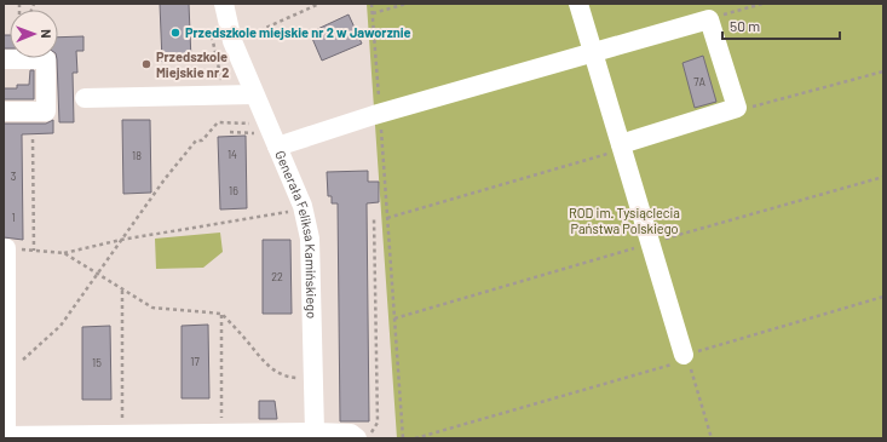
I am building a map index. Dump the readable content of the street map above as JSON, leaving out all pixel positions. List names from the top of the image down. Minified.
{"streets":{"street":["Generała Feliksa Kamińskiego"]},"parks":["ROD im. Tysiąclecia Państwa Polskiego"],"places":["Przedszkole miejskie nr 2 w Jaworznie","Przedszkole Miejskie nr 2"],"house_numbers":["7A","14","18","3","16","1","22","17","15"],"scale_bar":"50 m","north":"right"}
